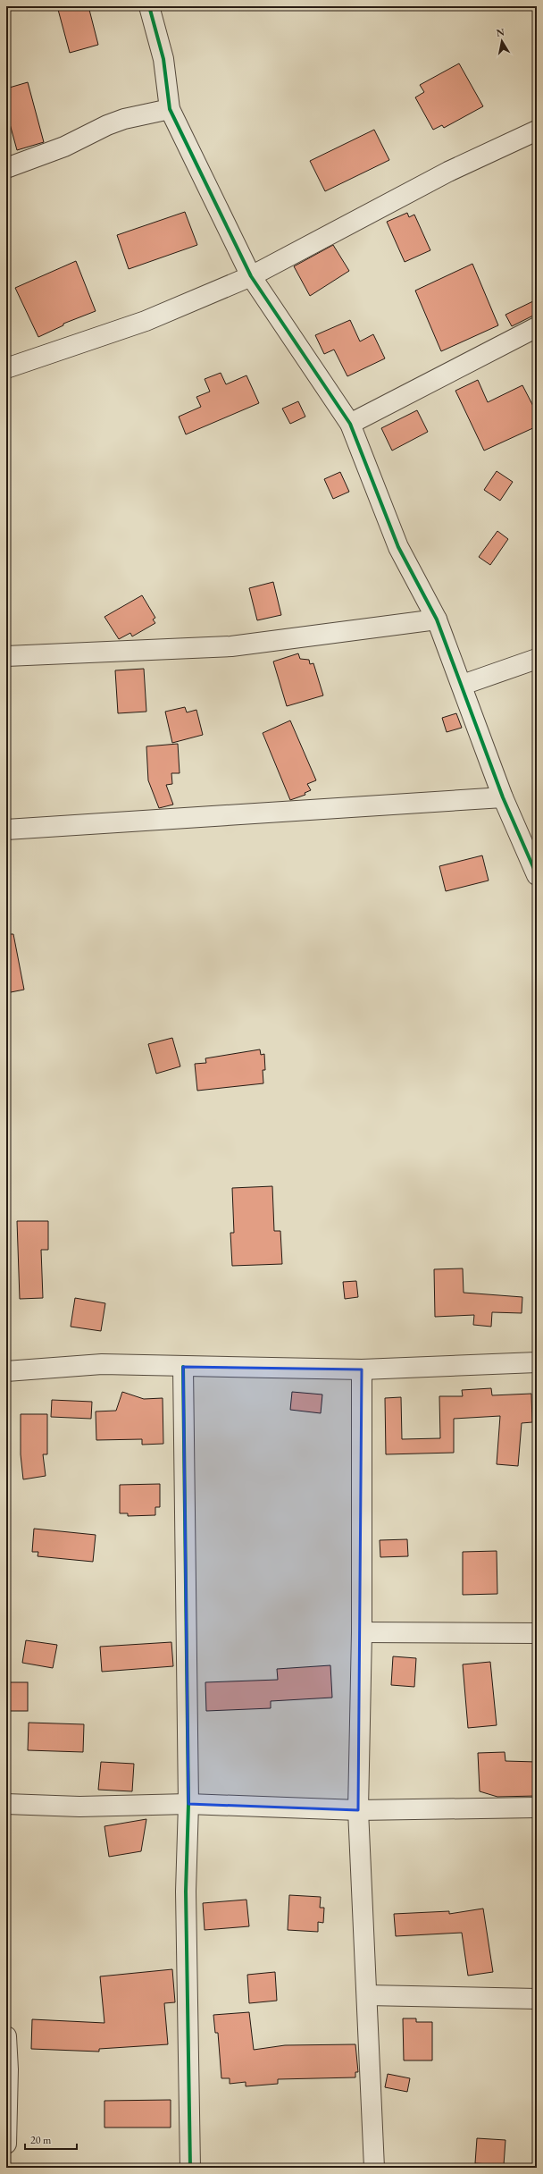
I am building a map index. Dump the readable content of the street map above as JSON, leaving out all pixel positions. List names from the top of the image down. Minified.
{"scale_bar":"20 m","north":"top"}
